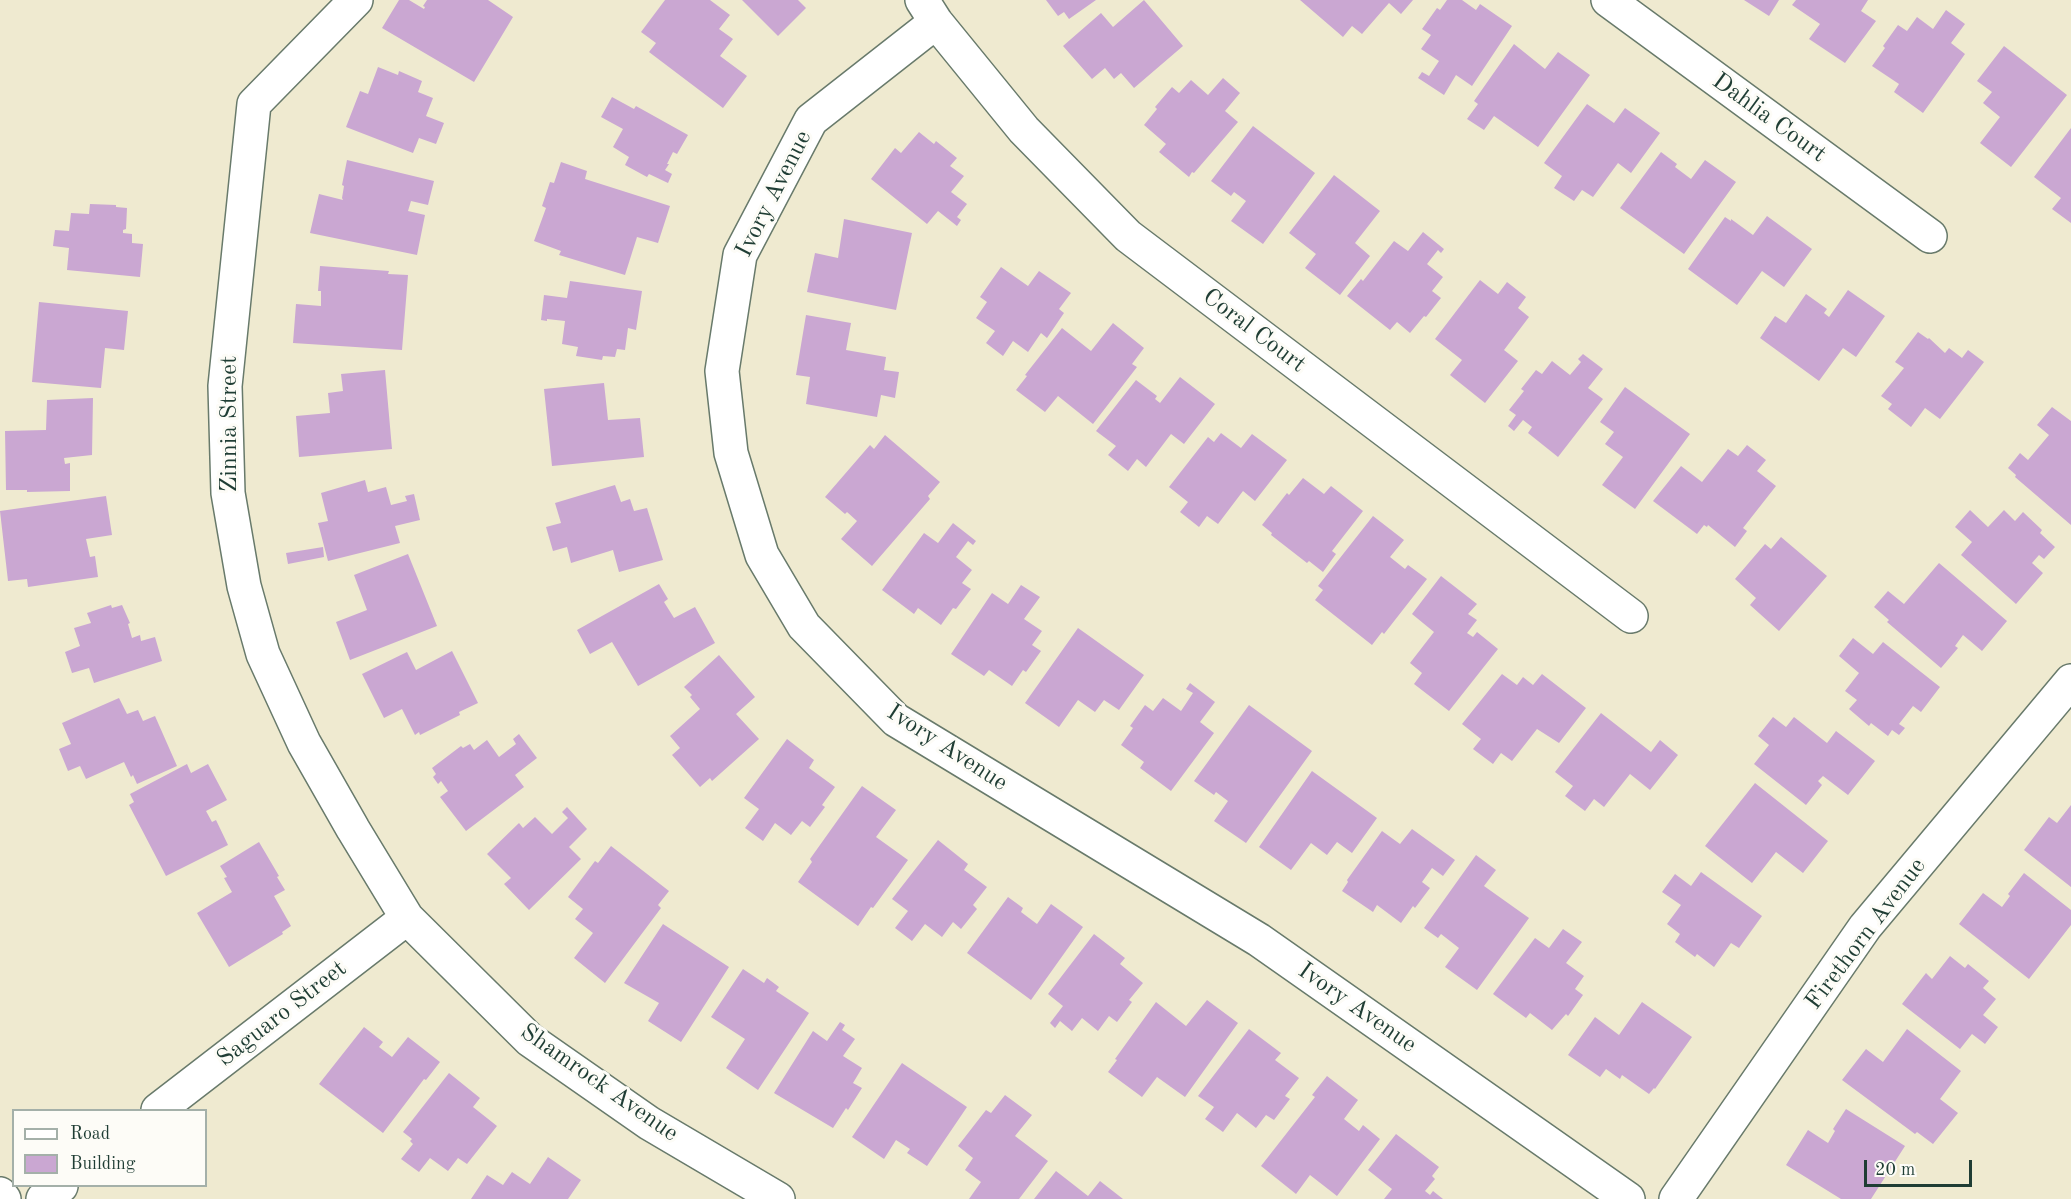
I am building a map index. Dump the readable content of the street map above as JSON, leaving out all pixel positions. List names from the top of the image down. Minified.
{"streets":{"street":["Dahlia Court","Ivory Avenue","Coral Court","Zinnia Street","Firethorn Avenue","Saguaro Street","Shamrock Avenue"]},"crossings":[["Ivory Avenue","Coral Court"],["Zinnia Street","Shamrock Avenue"],["Saguaro Street","Shamrock Avenue"]],"legend":["Road","Building"],"scale_bar":"20 m"}
